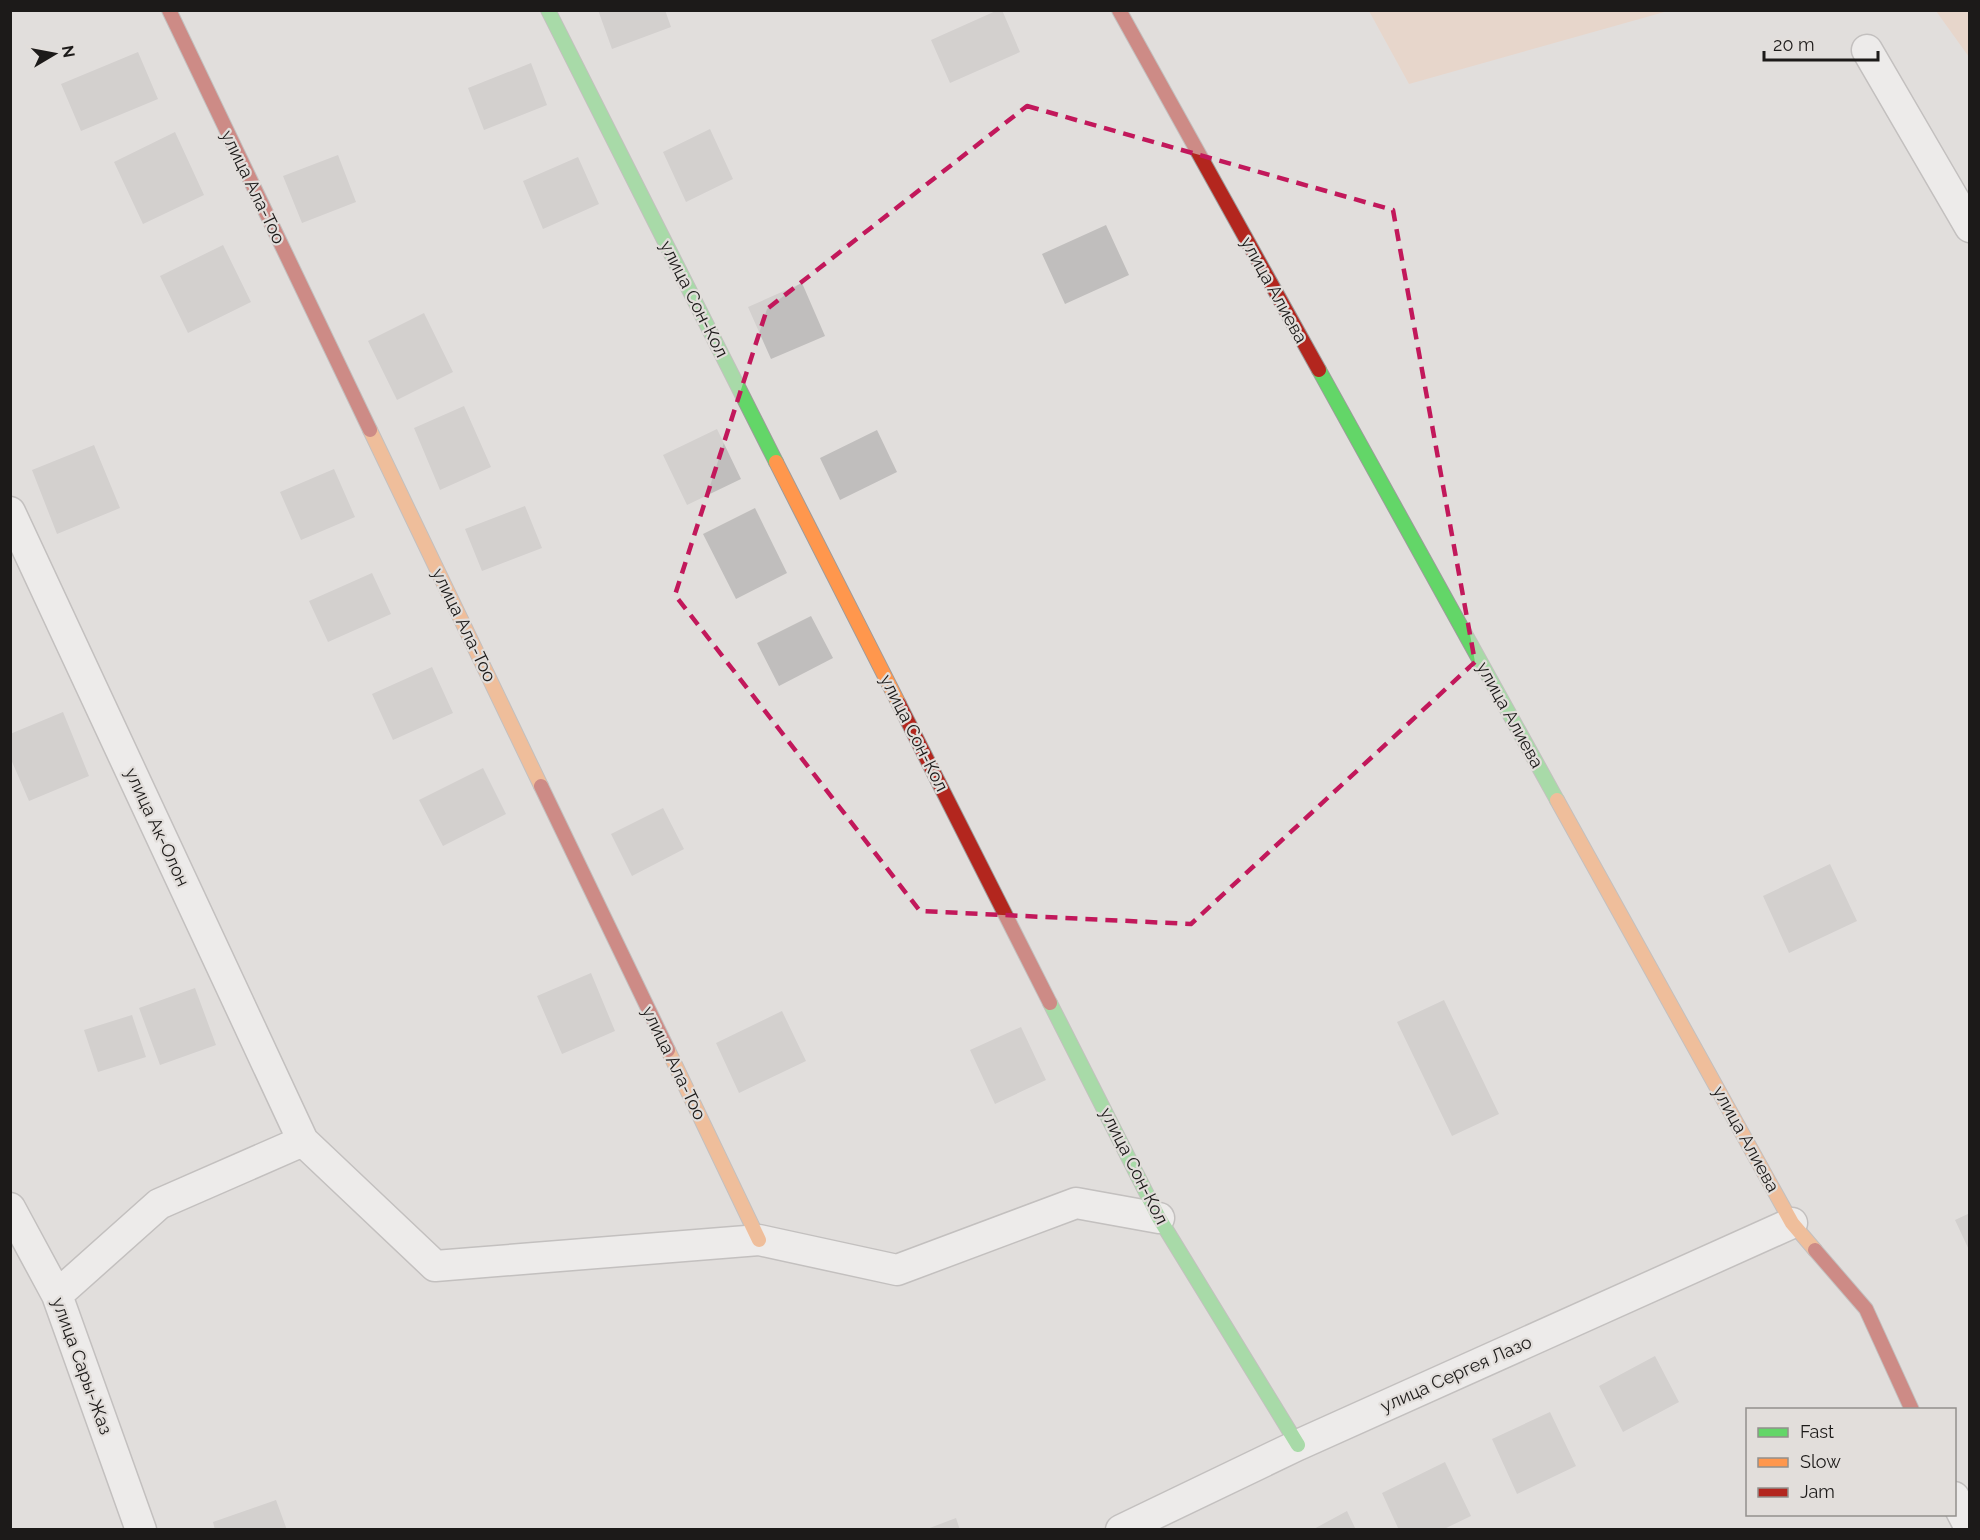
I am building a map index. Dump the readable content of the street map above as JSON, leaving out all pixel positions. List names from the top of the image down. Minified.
{"streets":{"street":["улица Ала-Тоо","улица Алиева","улица Сон-Кол","улица Ак-Олон","улица Сары-Жаз","улица Сергея Лазо"]},"crossings":[["улица Алиева","улица Сергея Лазо"],["улица Сон-Кол","улица Сергея Лазо"]],"legend":["Fast","Slow","Jam"],"scale_bar":"20 m","north":"right"}
